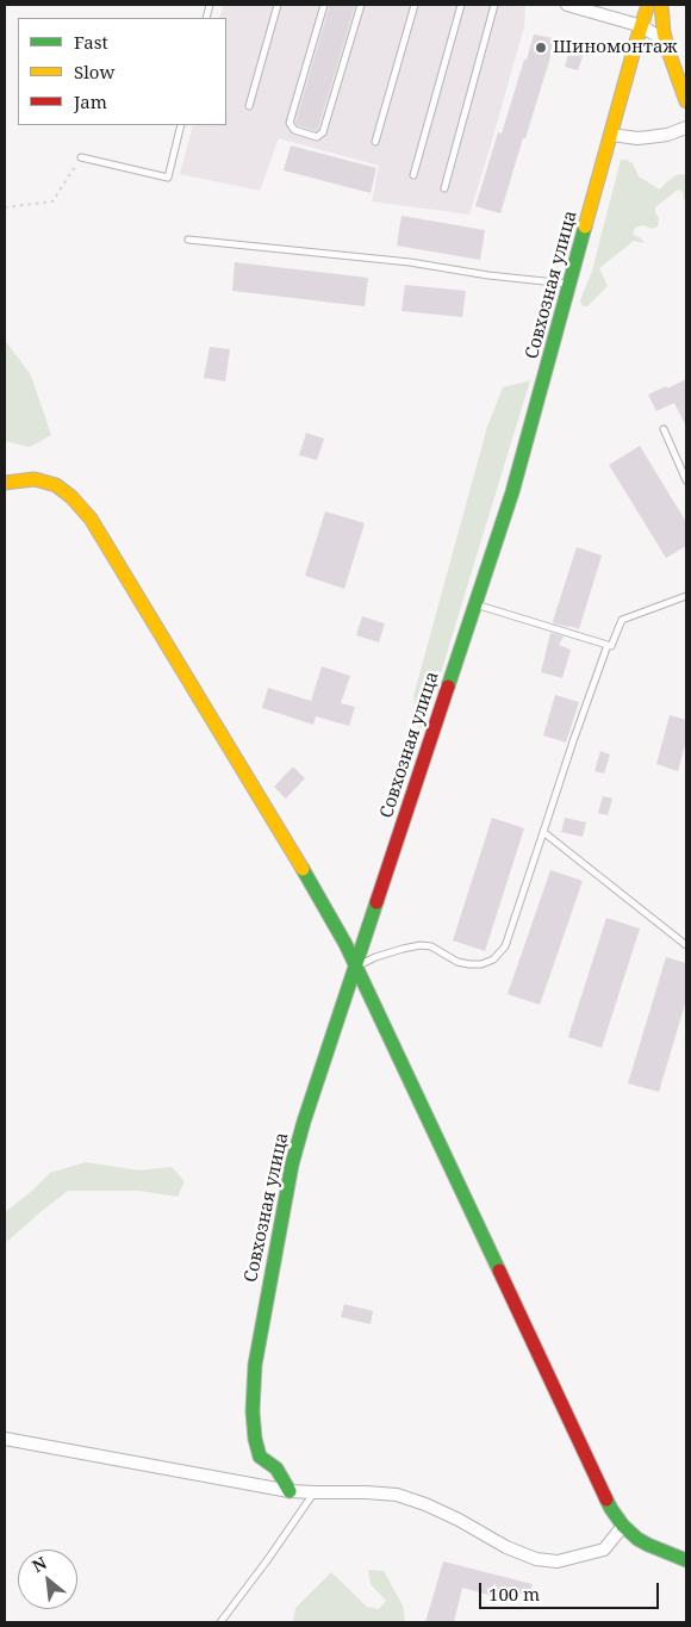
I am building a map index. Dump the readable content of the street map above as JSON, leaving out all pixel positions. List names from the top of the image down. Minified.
{"streets":{"street":["Совхозная улица"]},"places":["Шиномонтаж"],"legend":["Fast","Slow","Jam"],"scale_bar":"100 m","north":"top left"}
